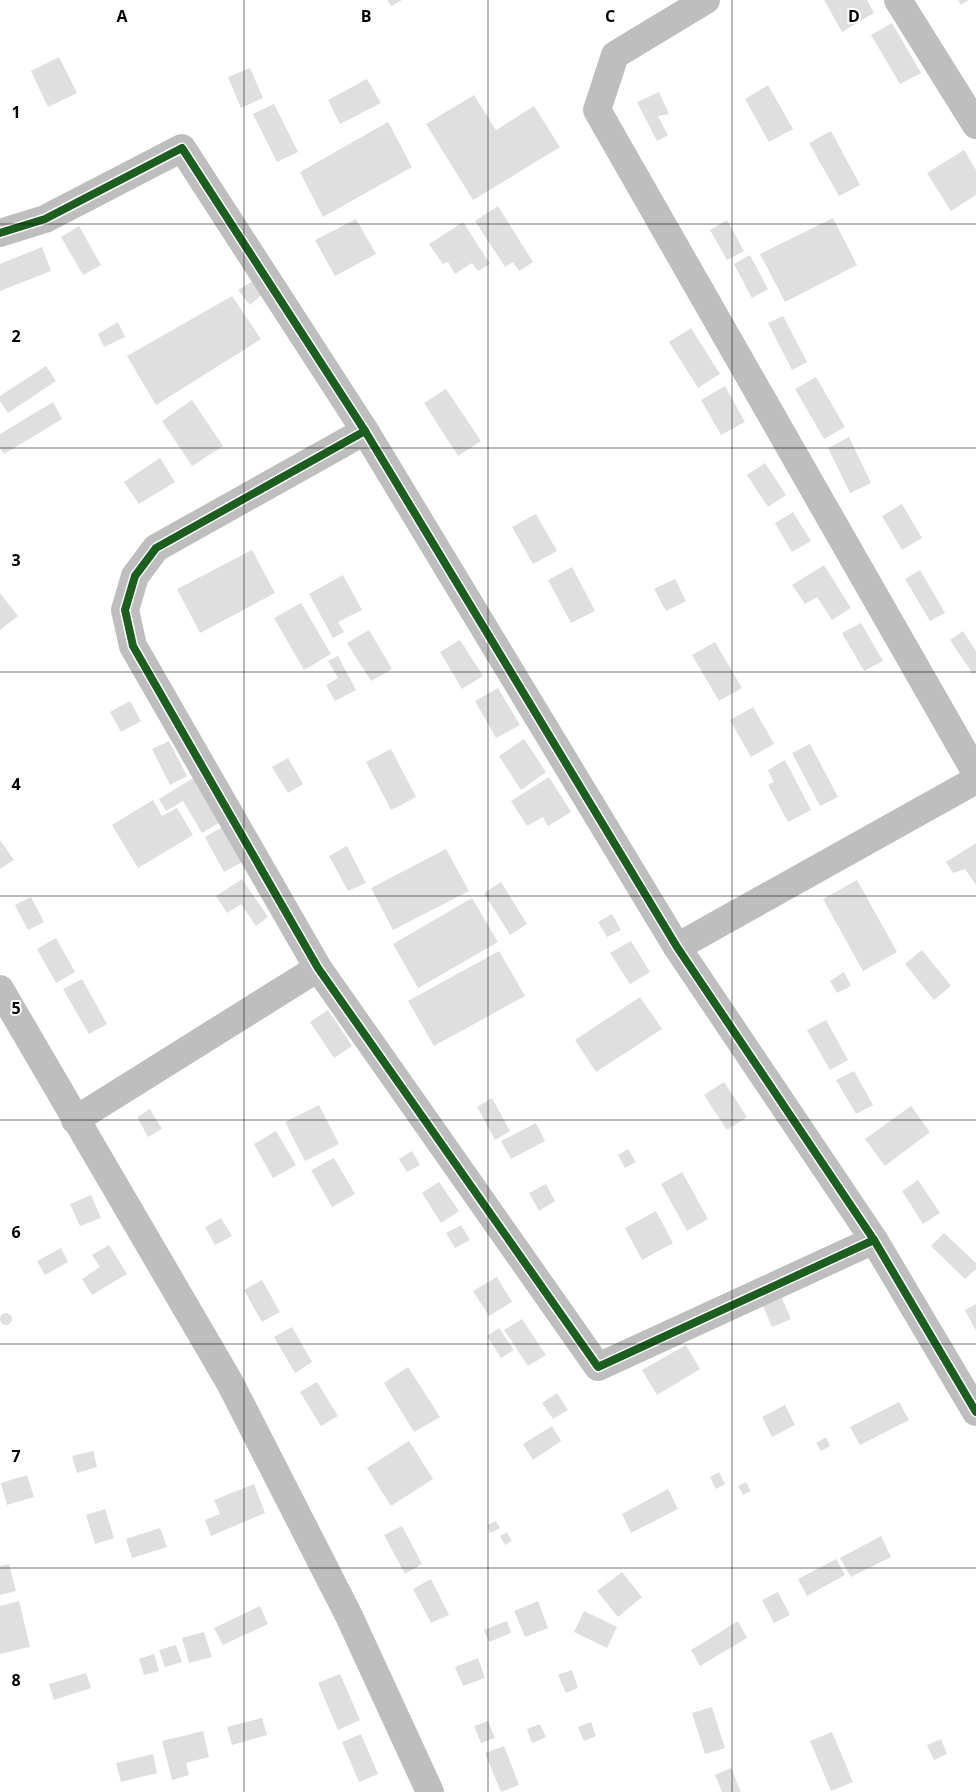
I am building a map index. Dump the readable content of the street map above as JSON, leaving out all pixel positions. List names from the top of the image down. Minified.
{"grid":{"columns":["A","B","C","D"],"rows":["1","2","3","4","5","6","7","8"]}}
